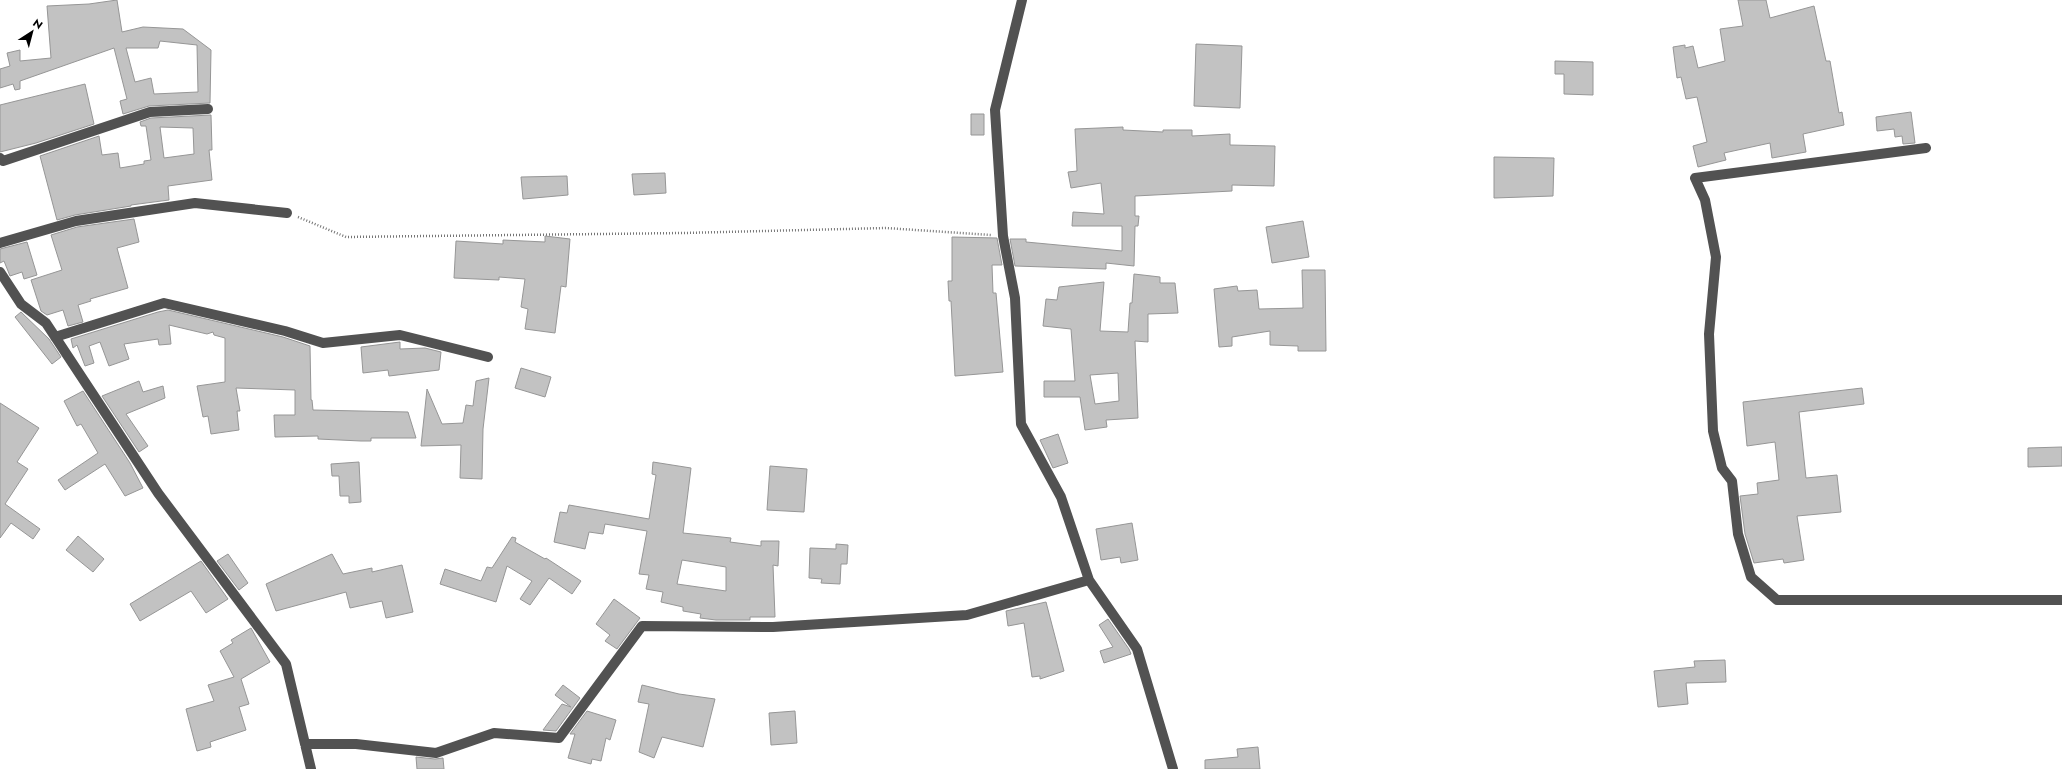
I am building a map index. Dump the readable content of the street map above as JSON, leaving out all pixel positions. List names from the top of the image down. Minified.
{"north":"top right"}
